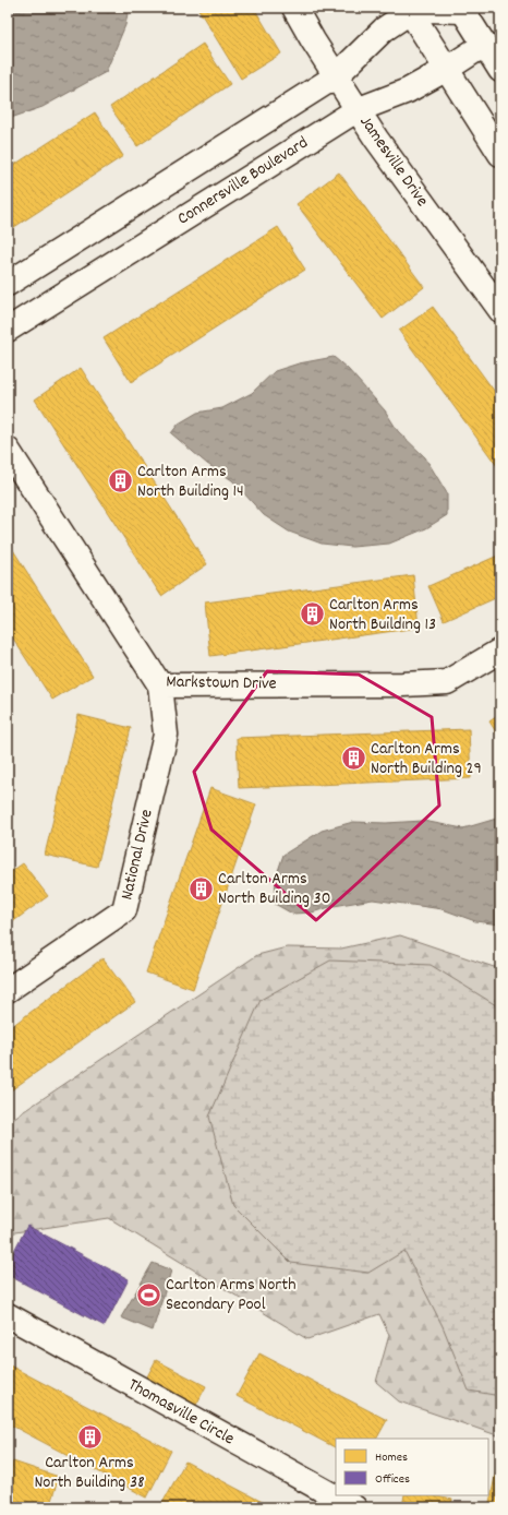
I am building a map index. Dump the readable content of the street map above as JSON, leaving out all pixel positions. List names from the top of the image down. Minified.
{"streets":{"street":["Jamesville Drive","Connersville Boulevard","Markstown Drive","National Drive","Thomasville Circle"]},"crossings":[["Jamesville Drive","Connersville Boulevard"],["Markstown Drive","National Drive"]],"places":{"building":["Carlton Arms North Building 14","Carlton Arms North Building 13","Carlton Arms North Building 29","Carlton Arms North Building 30","Carlton Arms North Building 38"],"sports":["Carlton Arms North Secondary Pool"]},"legend":["Homes","Offices"]}
